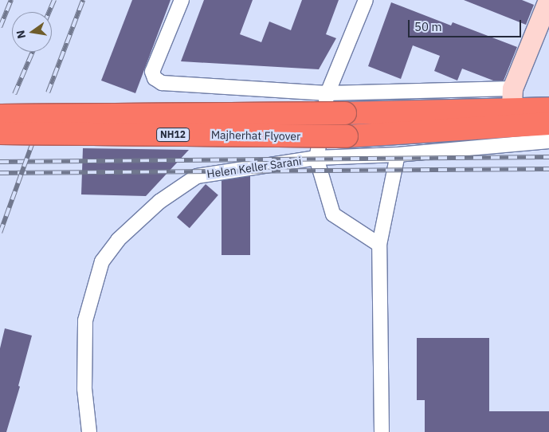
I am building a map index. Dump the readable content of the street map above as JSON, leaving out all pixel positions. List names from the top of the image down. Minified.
{"streets":{"highway":["NH12","Majherhat Flyover"],"street":["Helen Keller Sarani"]},"crossings":[["NH12","Majherhat Flyover"]],"scale_bar":"50 m","north":"left"}
